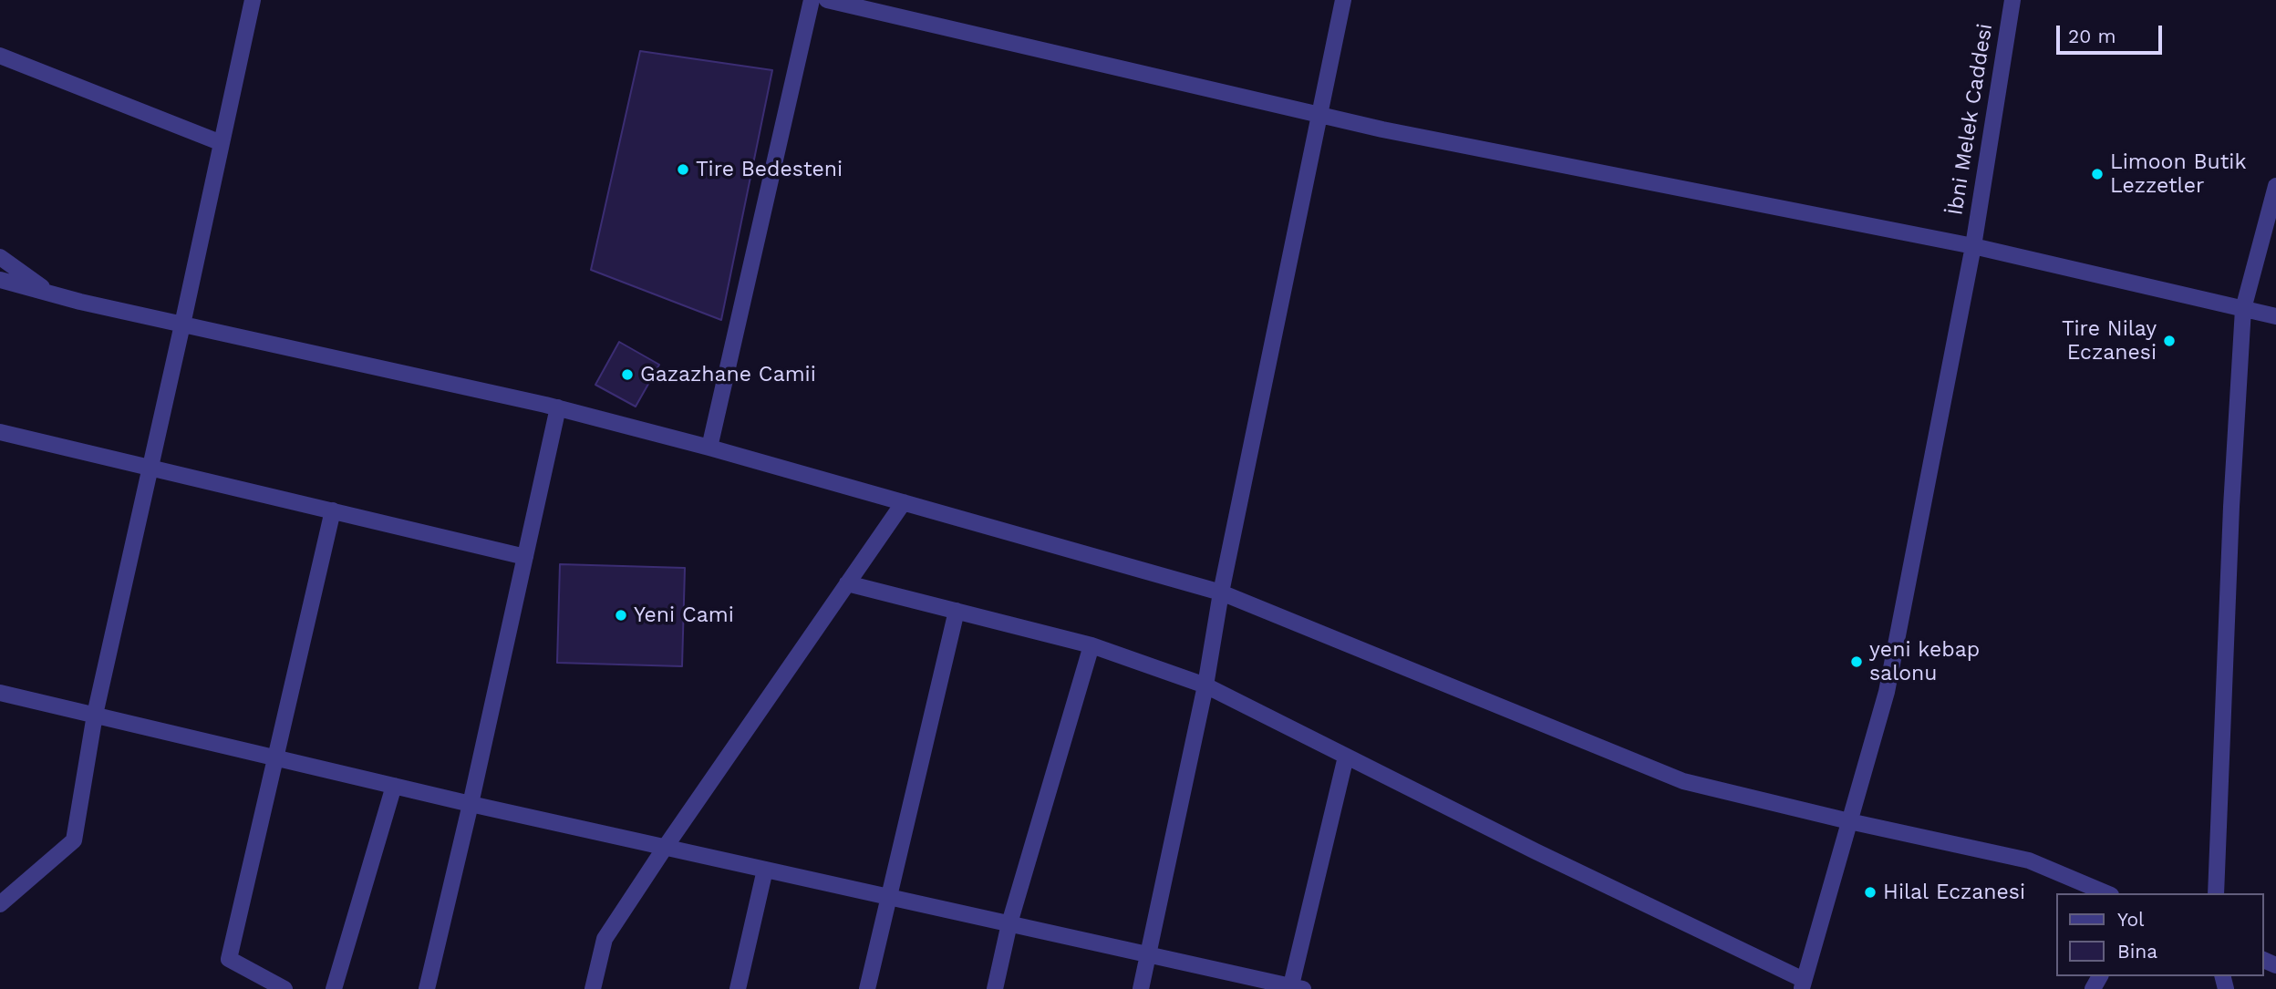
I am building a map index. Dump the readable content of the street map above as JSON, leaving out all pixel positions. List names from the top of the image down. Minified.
{"streets":{"street":["İbni Melek Caddesi"]},"places":["Tire Bedesteni","Limoon Butik Lezzetler","Tire Nilay Eczanesi","Gazazhane Camii","Yeni Cami","yeni kebap salonu","Hilal Eczanesi"],"legend":["Yol","Bina"],"scale_bar":"20 m"}
